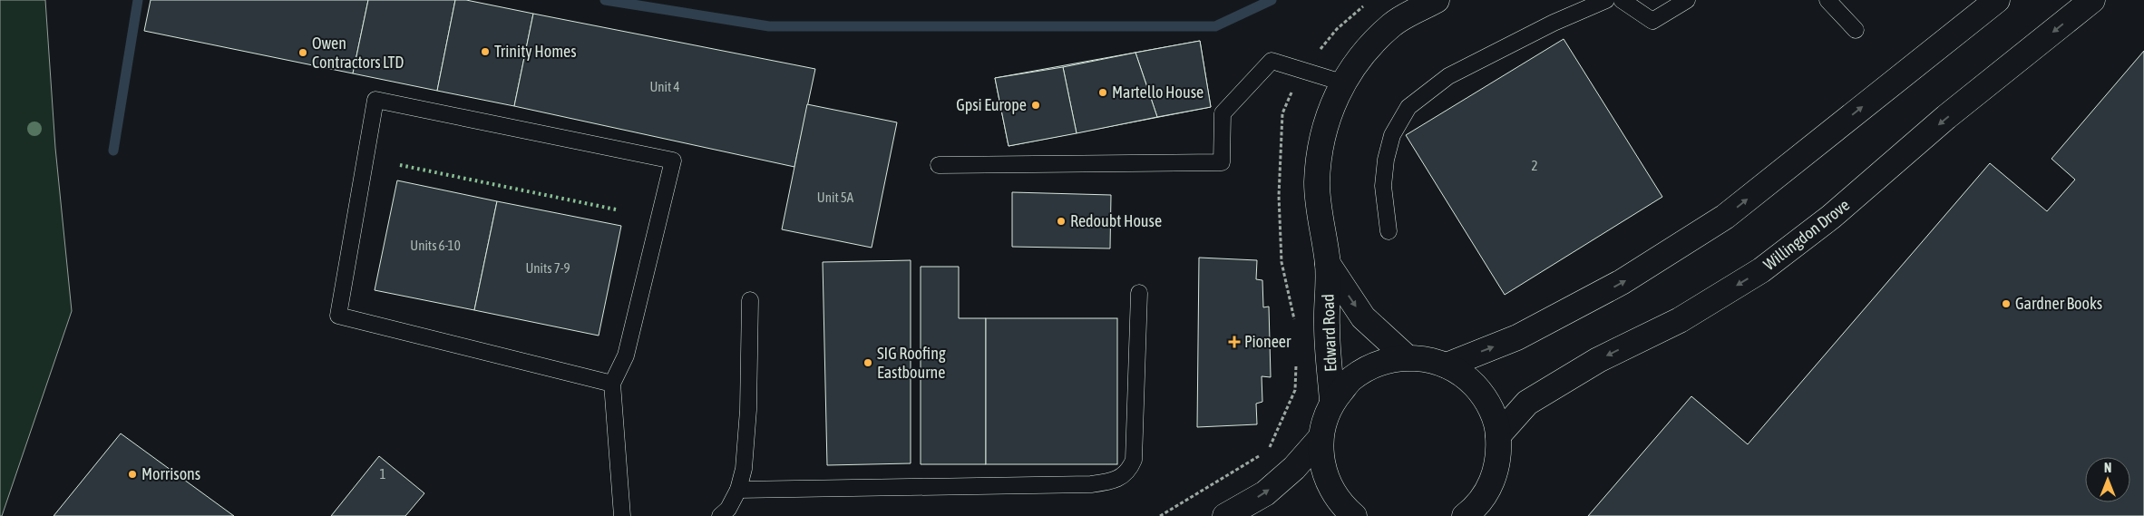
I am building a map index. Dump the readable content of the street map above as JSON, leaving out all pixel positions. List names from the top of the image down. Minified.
{"streets":{"street":["Willingdon Drove","Edward Road"]},"places":{"other":["Trinity Homes","Owen Contractors LTD","Martello House","Gpsi Europe","Redoubt House","Gardner Books","SIG Roofing Eastbourne","Morrisons"],"health":["Pioneer"]},"house_numbers":["Unit 4","2","Unit 5A","Units 6-10","Units 7-9","1"],"north":"top"}
